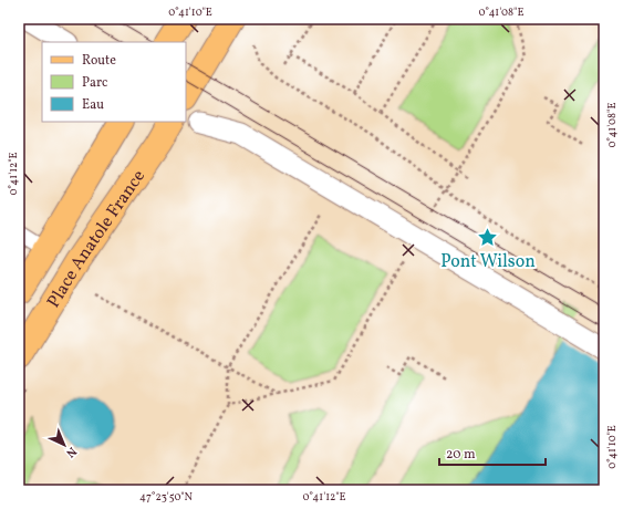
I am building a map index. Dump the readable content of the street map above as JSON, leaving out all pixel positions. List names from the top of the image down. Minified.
{"streets":{"main road":["Place Anatole France"]},"places":{"place":["Pont Wilson"]},"legend":["Route","Parc","Eau"],"scale_bar":"20 m","north":"bottom right","coordinates":["0°41'10\"E","0°41'08\"E","0°41'12\"E","47°23'50\"N"]}
